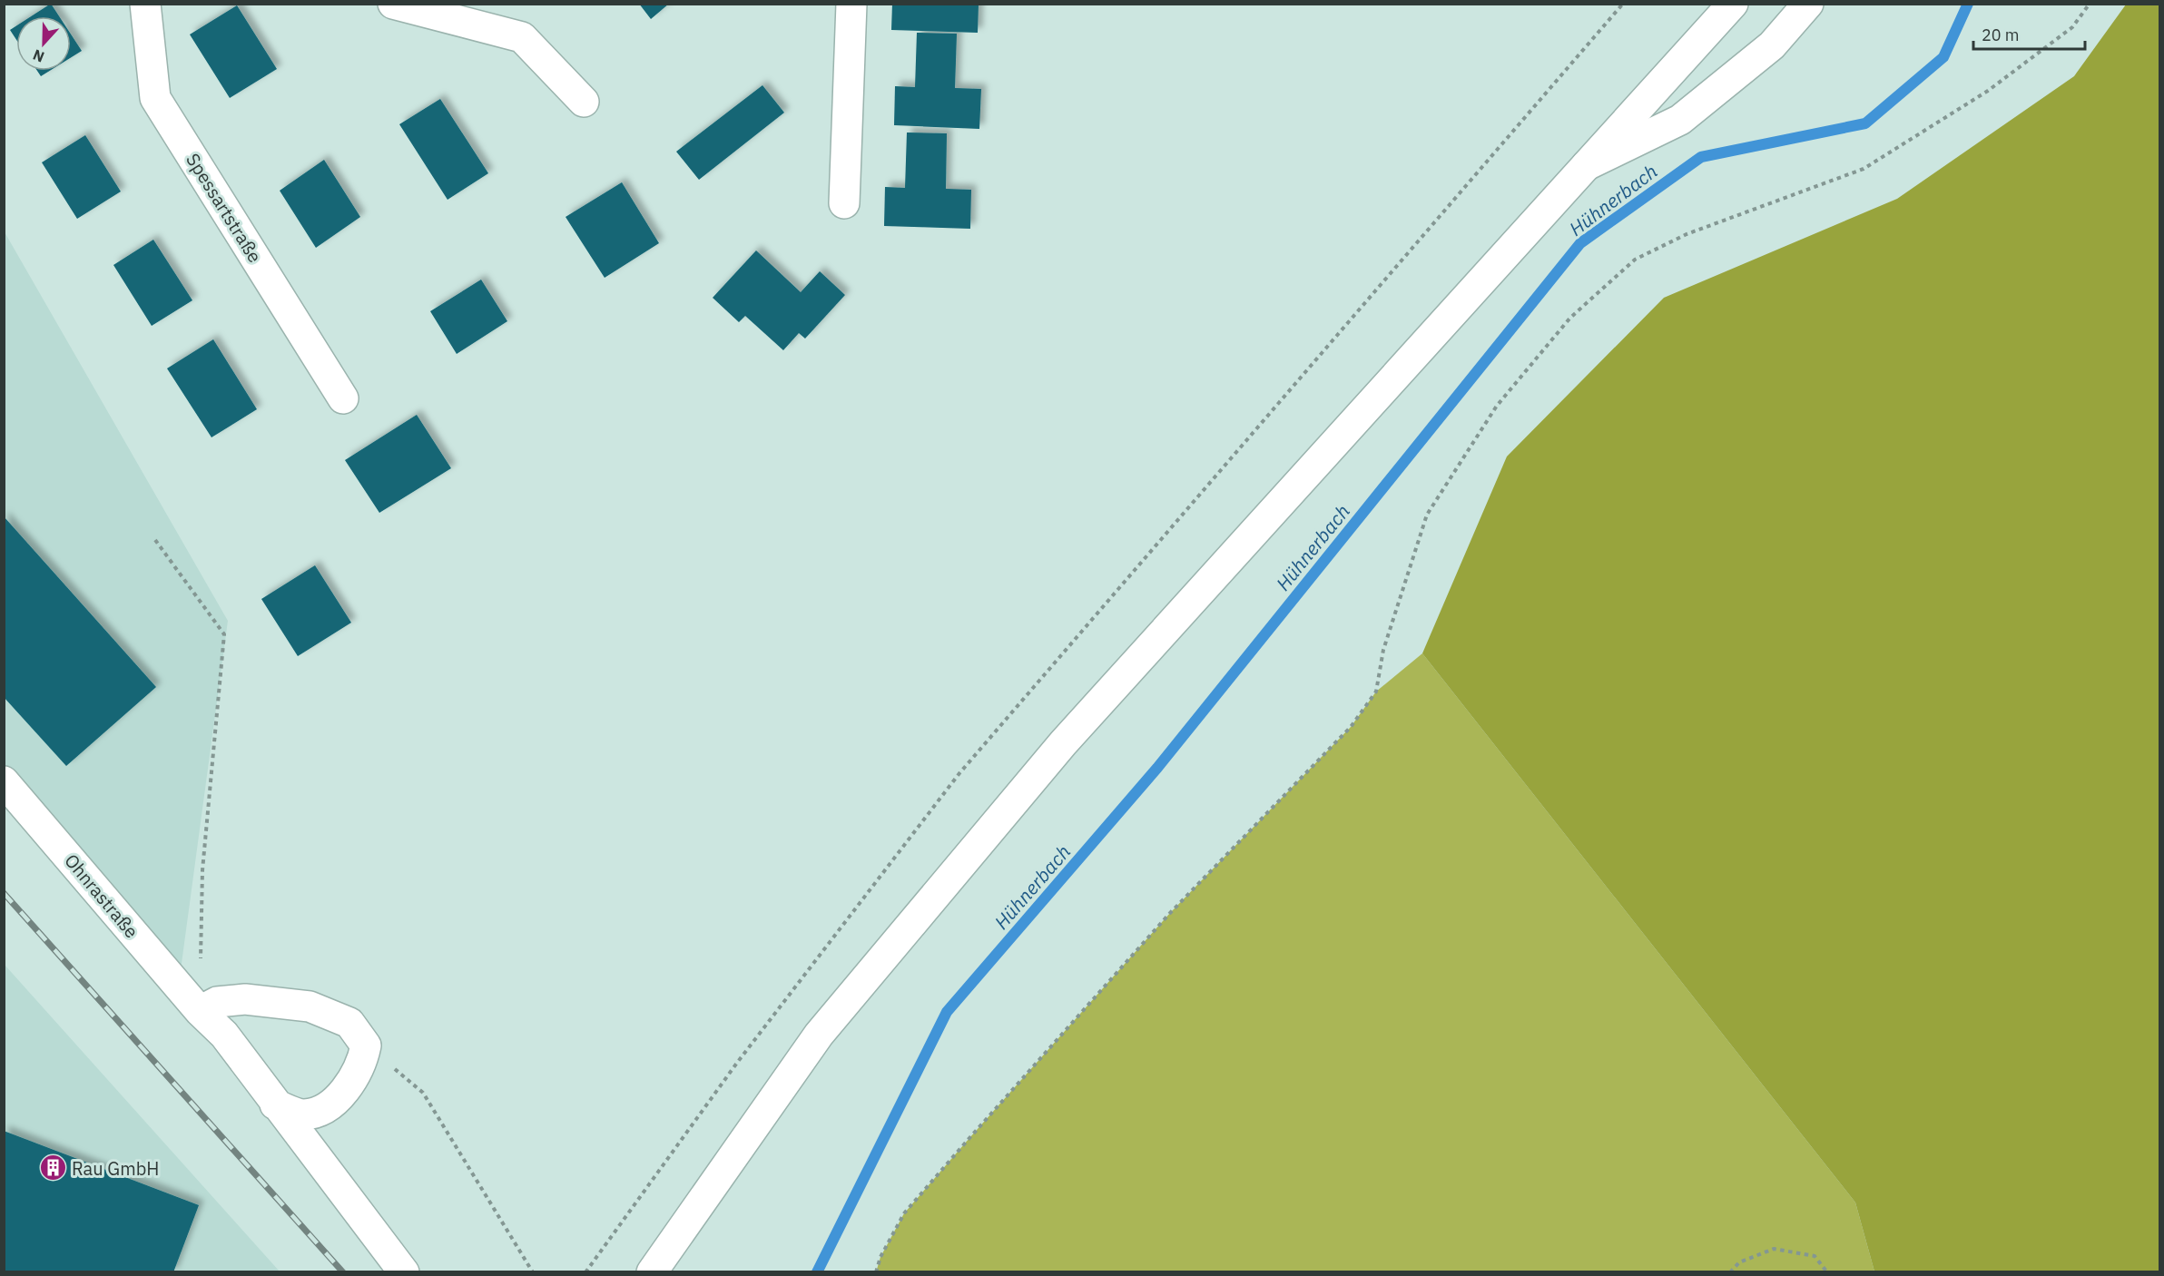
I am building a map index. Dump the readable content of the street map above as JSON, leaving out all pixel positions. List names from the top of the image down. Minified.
{"streets":{"main road":["Spessartstraße","Ohnrastraße"]},"water":["Hühnerbach"],"places":{"building":["Rau GmbH"]},"scale_bar":"20 m","north":"bottom"}
